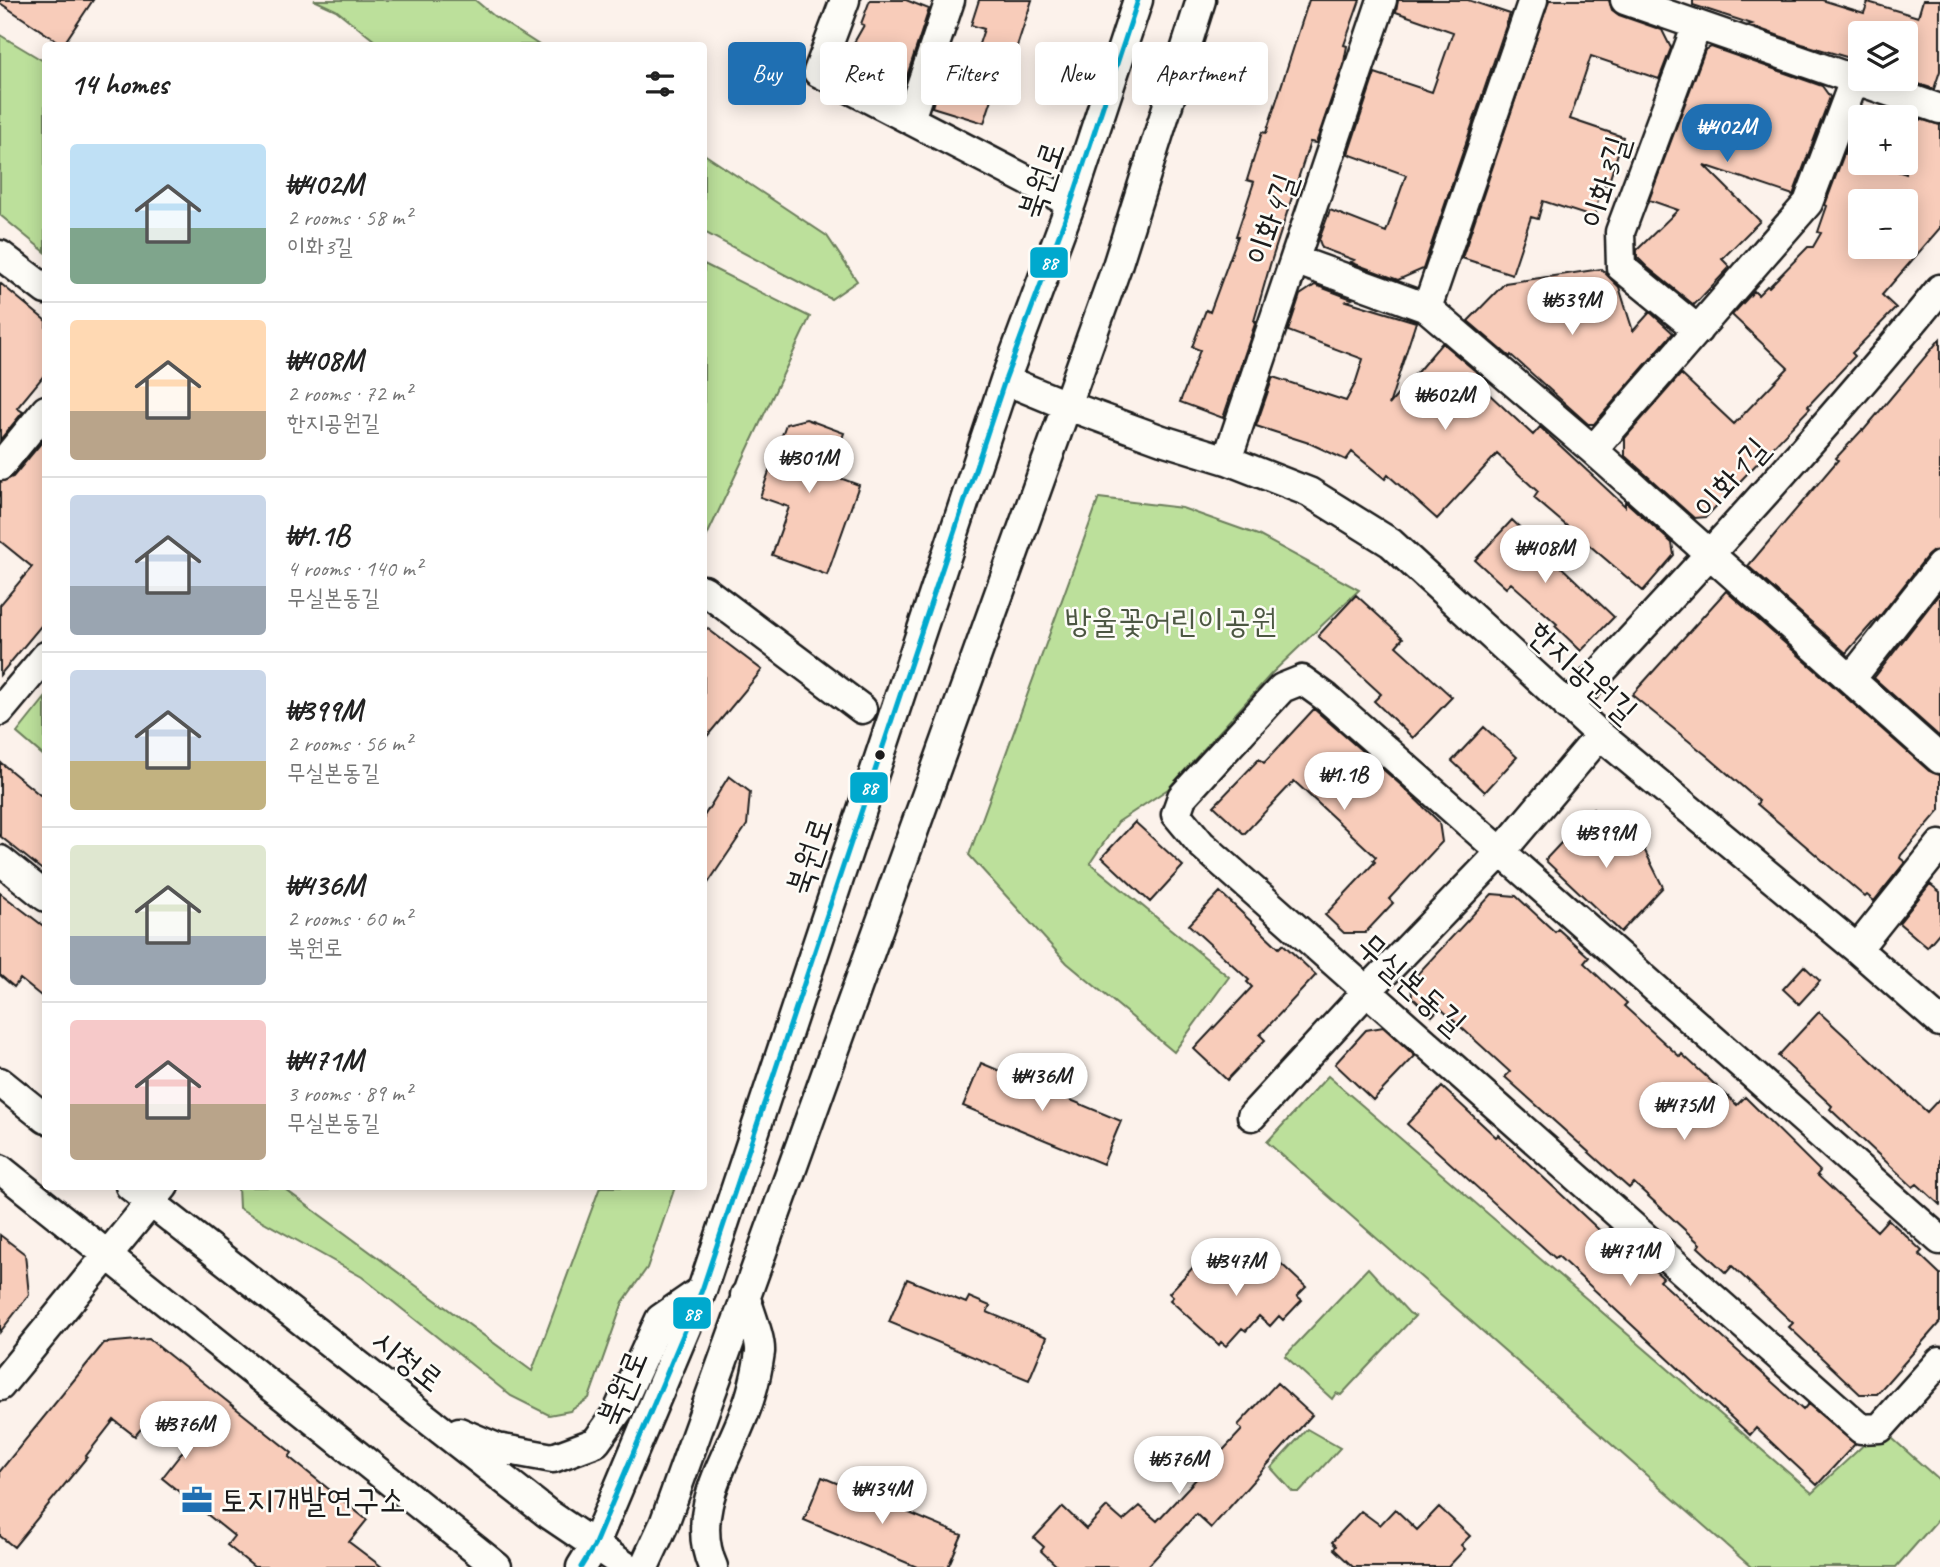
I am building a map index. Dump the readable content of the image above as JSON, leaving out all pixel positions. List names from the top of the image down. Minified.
{"streets":{"street":["북원로","이화3길","이화4길","이화1길","한지공원길","무실본동길","시청로"]},"crossings":[["북원로","한지공원길"],["북원로","시청로"],["이화4길","한지공원길"],["이화1길","한지공원길"]],"parks":["방울꽃어린이공원"],"places":{"office":["토지개발연구소"]},"lines":["transit line 88"],"page":{"map_buttons":["+","−"],"chip":["Buy","Rent","Filters","New","Apartment"],"heading":"14 homes","price":["₩402M","₩539M","₩602M","₩301M","₩408M","₩1.1B","₩399M","₩436M","₩475M","₩471M","₩347M","₩376M","₩576M","₩434M"],"list":[{"name":"₩402M","note":"2 rooms · 58 m² · 이화3길"},{"name":"₩408M","note":"2 rooms · 72 m² · 한지공원길"},{"name":"₩1.1B","note":"4 rooms · 140 m² · 무실본동길"},{"name":"₩399M","note":"2 rooms · 56 m² · 무실본동길"},{"name":"₩436M","note":"2 rooms · 60 m² · 북원로"},{"name":"₩471M","note":"3 rooms · 89 m² · 무실본동길"}]}}
